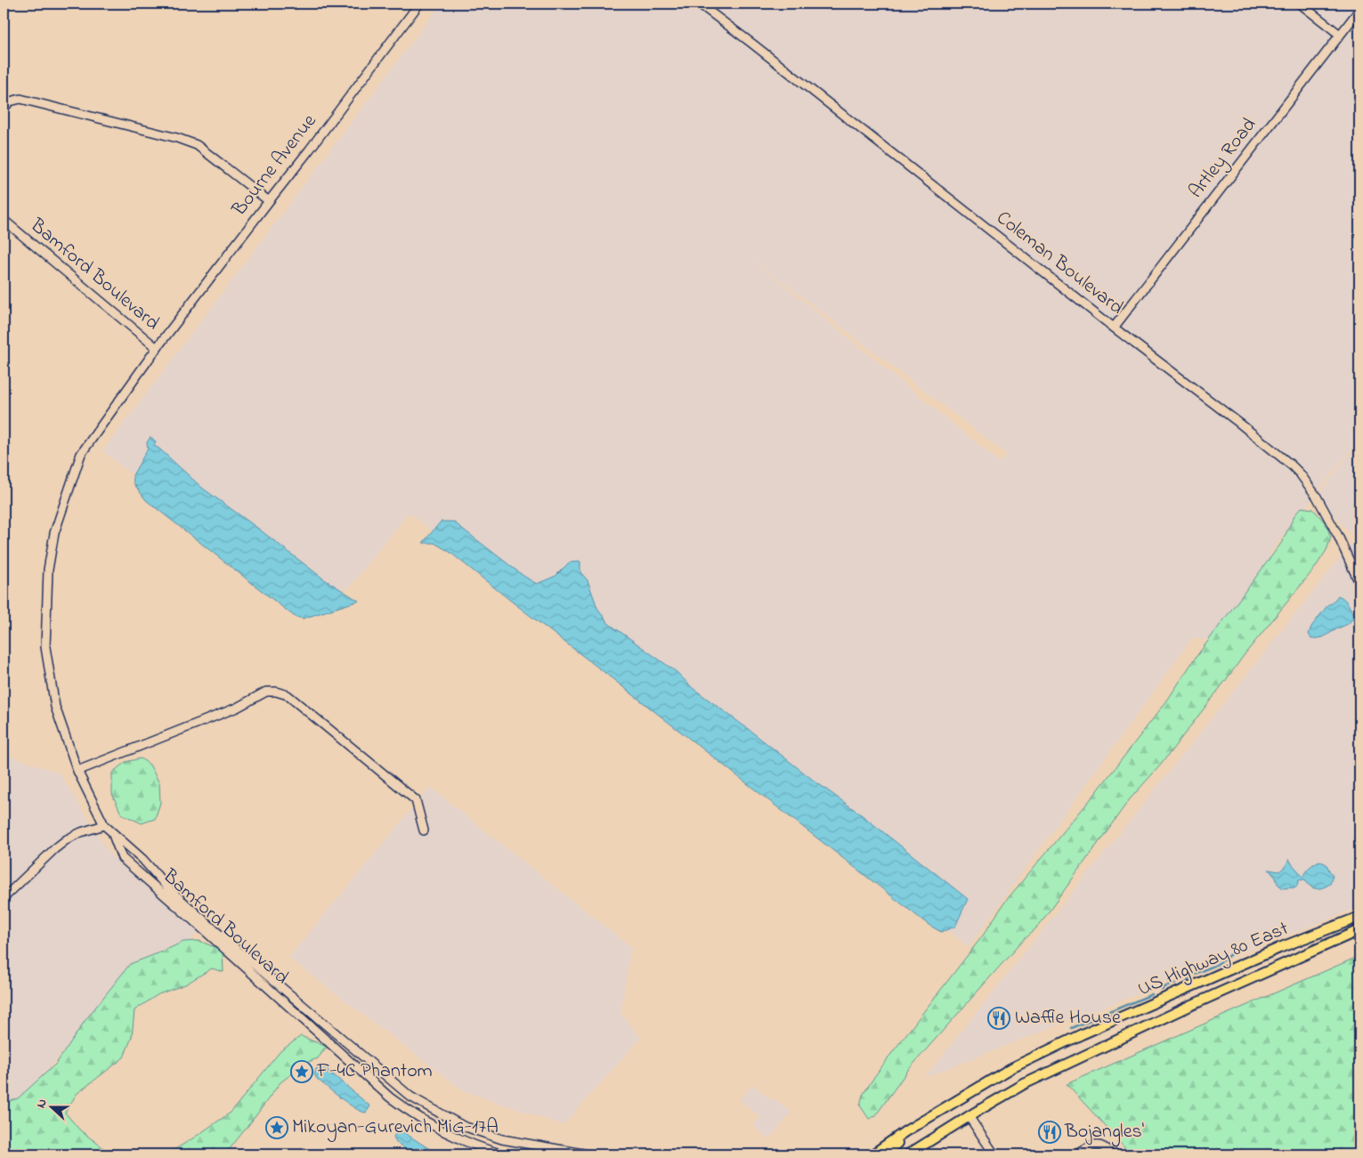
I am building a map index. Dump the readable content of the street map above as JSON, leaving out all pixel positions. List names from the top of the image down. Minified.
{"streets":{"main road":["US Highway 80 East"],"street":["Artley Road","Bourne Avenue","Coleman Boulevard","Bamford Boulevard"]},"crossings":[["Artley Road","Coleman Boulevard"],["Bourne Avenue","Bamford Boulevard"]],"places":{"restaurant":["Waffle House","Bojangles'"],"place":["F-4C Phantom","Mikoyan-Gurevich MiG-17A"]},"north":"left"}
